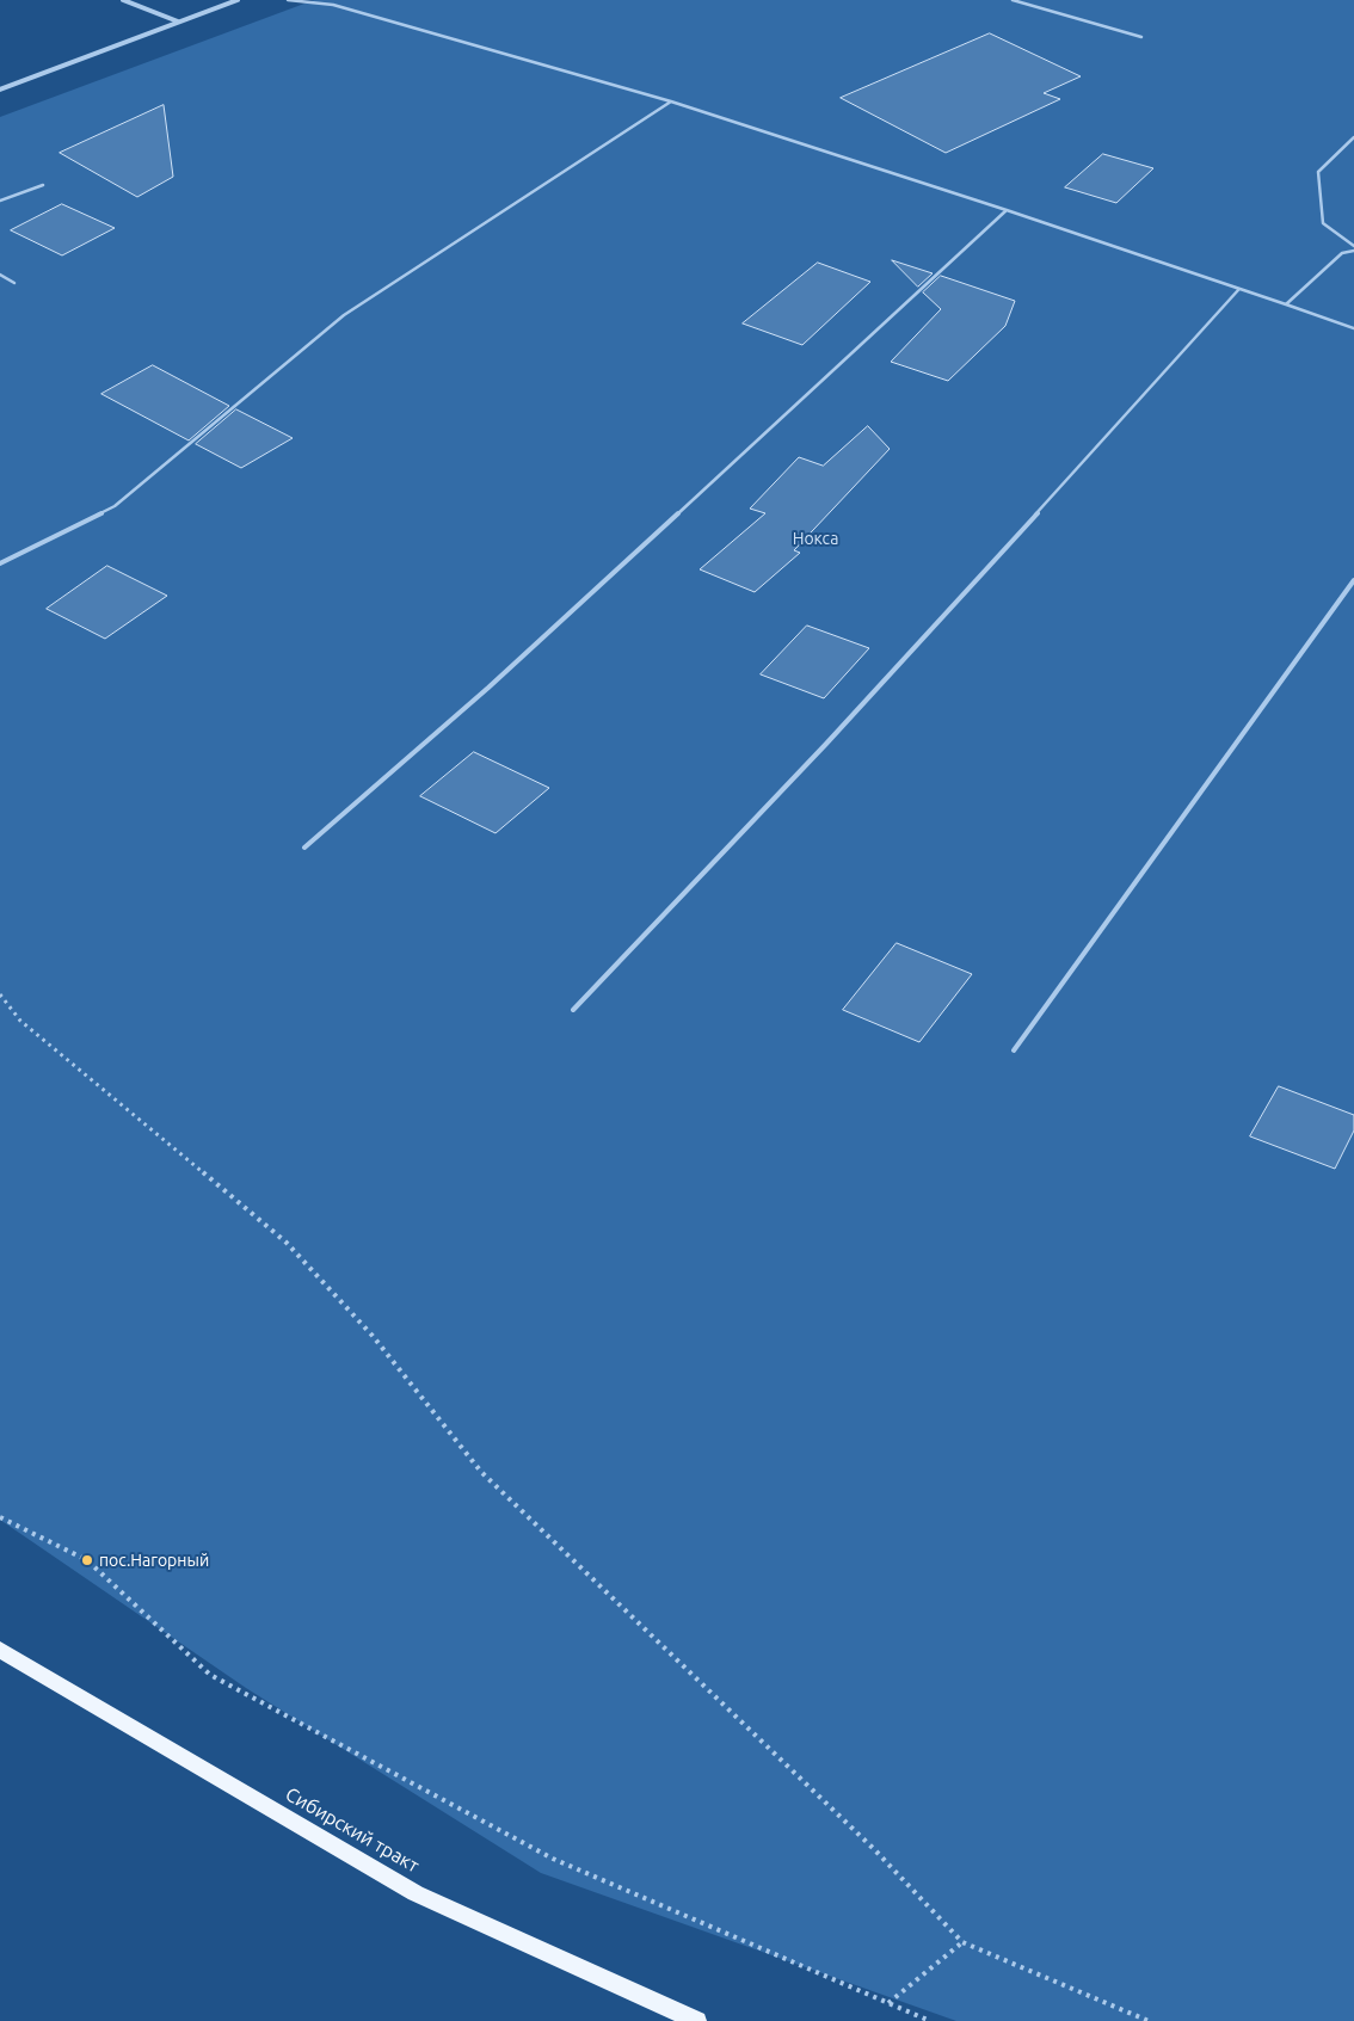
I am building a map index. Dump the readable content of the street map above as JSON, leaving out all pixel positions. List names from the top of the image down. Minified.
{"streets":{"main road":["Сибирский тракт"]},"parks":["Нокса"],"places":["пос.Нагорный"]}
